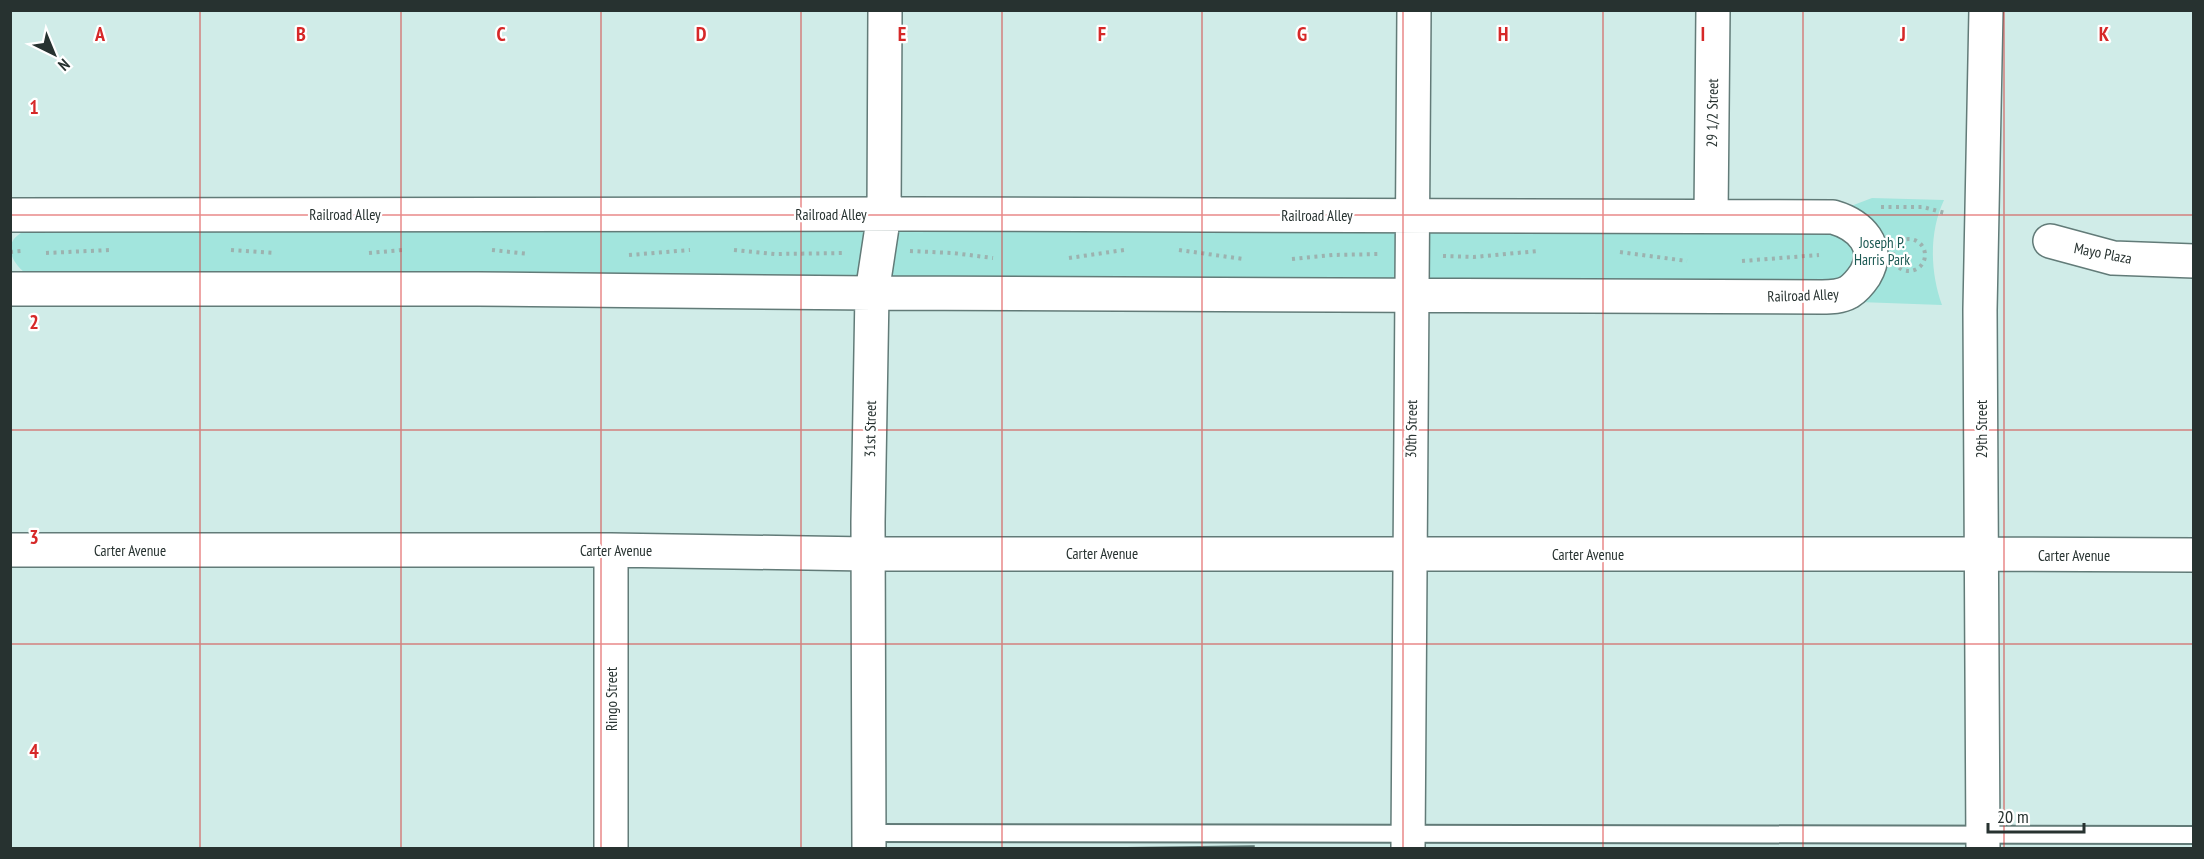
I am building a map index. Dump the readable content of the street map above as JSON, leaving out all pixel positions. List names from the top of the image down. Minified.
{"streets":{"street":["29 1/2 Street","Railroad Alley","Mayo Plaza","31st Street","30th Street","29th Street","Carter Avenue","Ringo Street"]},"crossings":[["29 1/2 Street","Railroad Alley"],["Railroad Alley","31st Street"],["Railroad Alley","30th Street"],["31st Street","Carter Avenue"],["30th Street","Carter Avenue"],["29th Street","Carter Avenue"],["Carter Avenue","Ringo Street"]],"parks":["Joseph P. Harris Park"],"scale_bar":"20 m","north":"bottom right","grid":{"columns":["A","B","C","D","E","F","G","H","I","J","K"],"rows":["1","2","3","4"]}}
